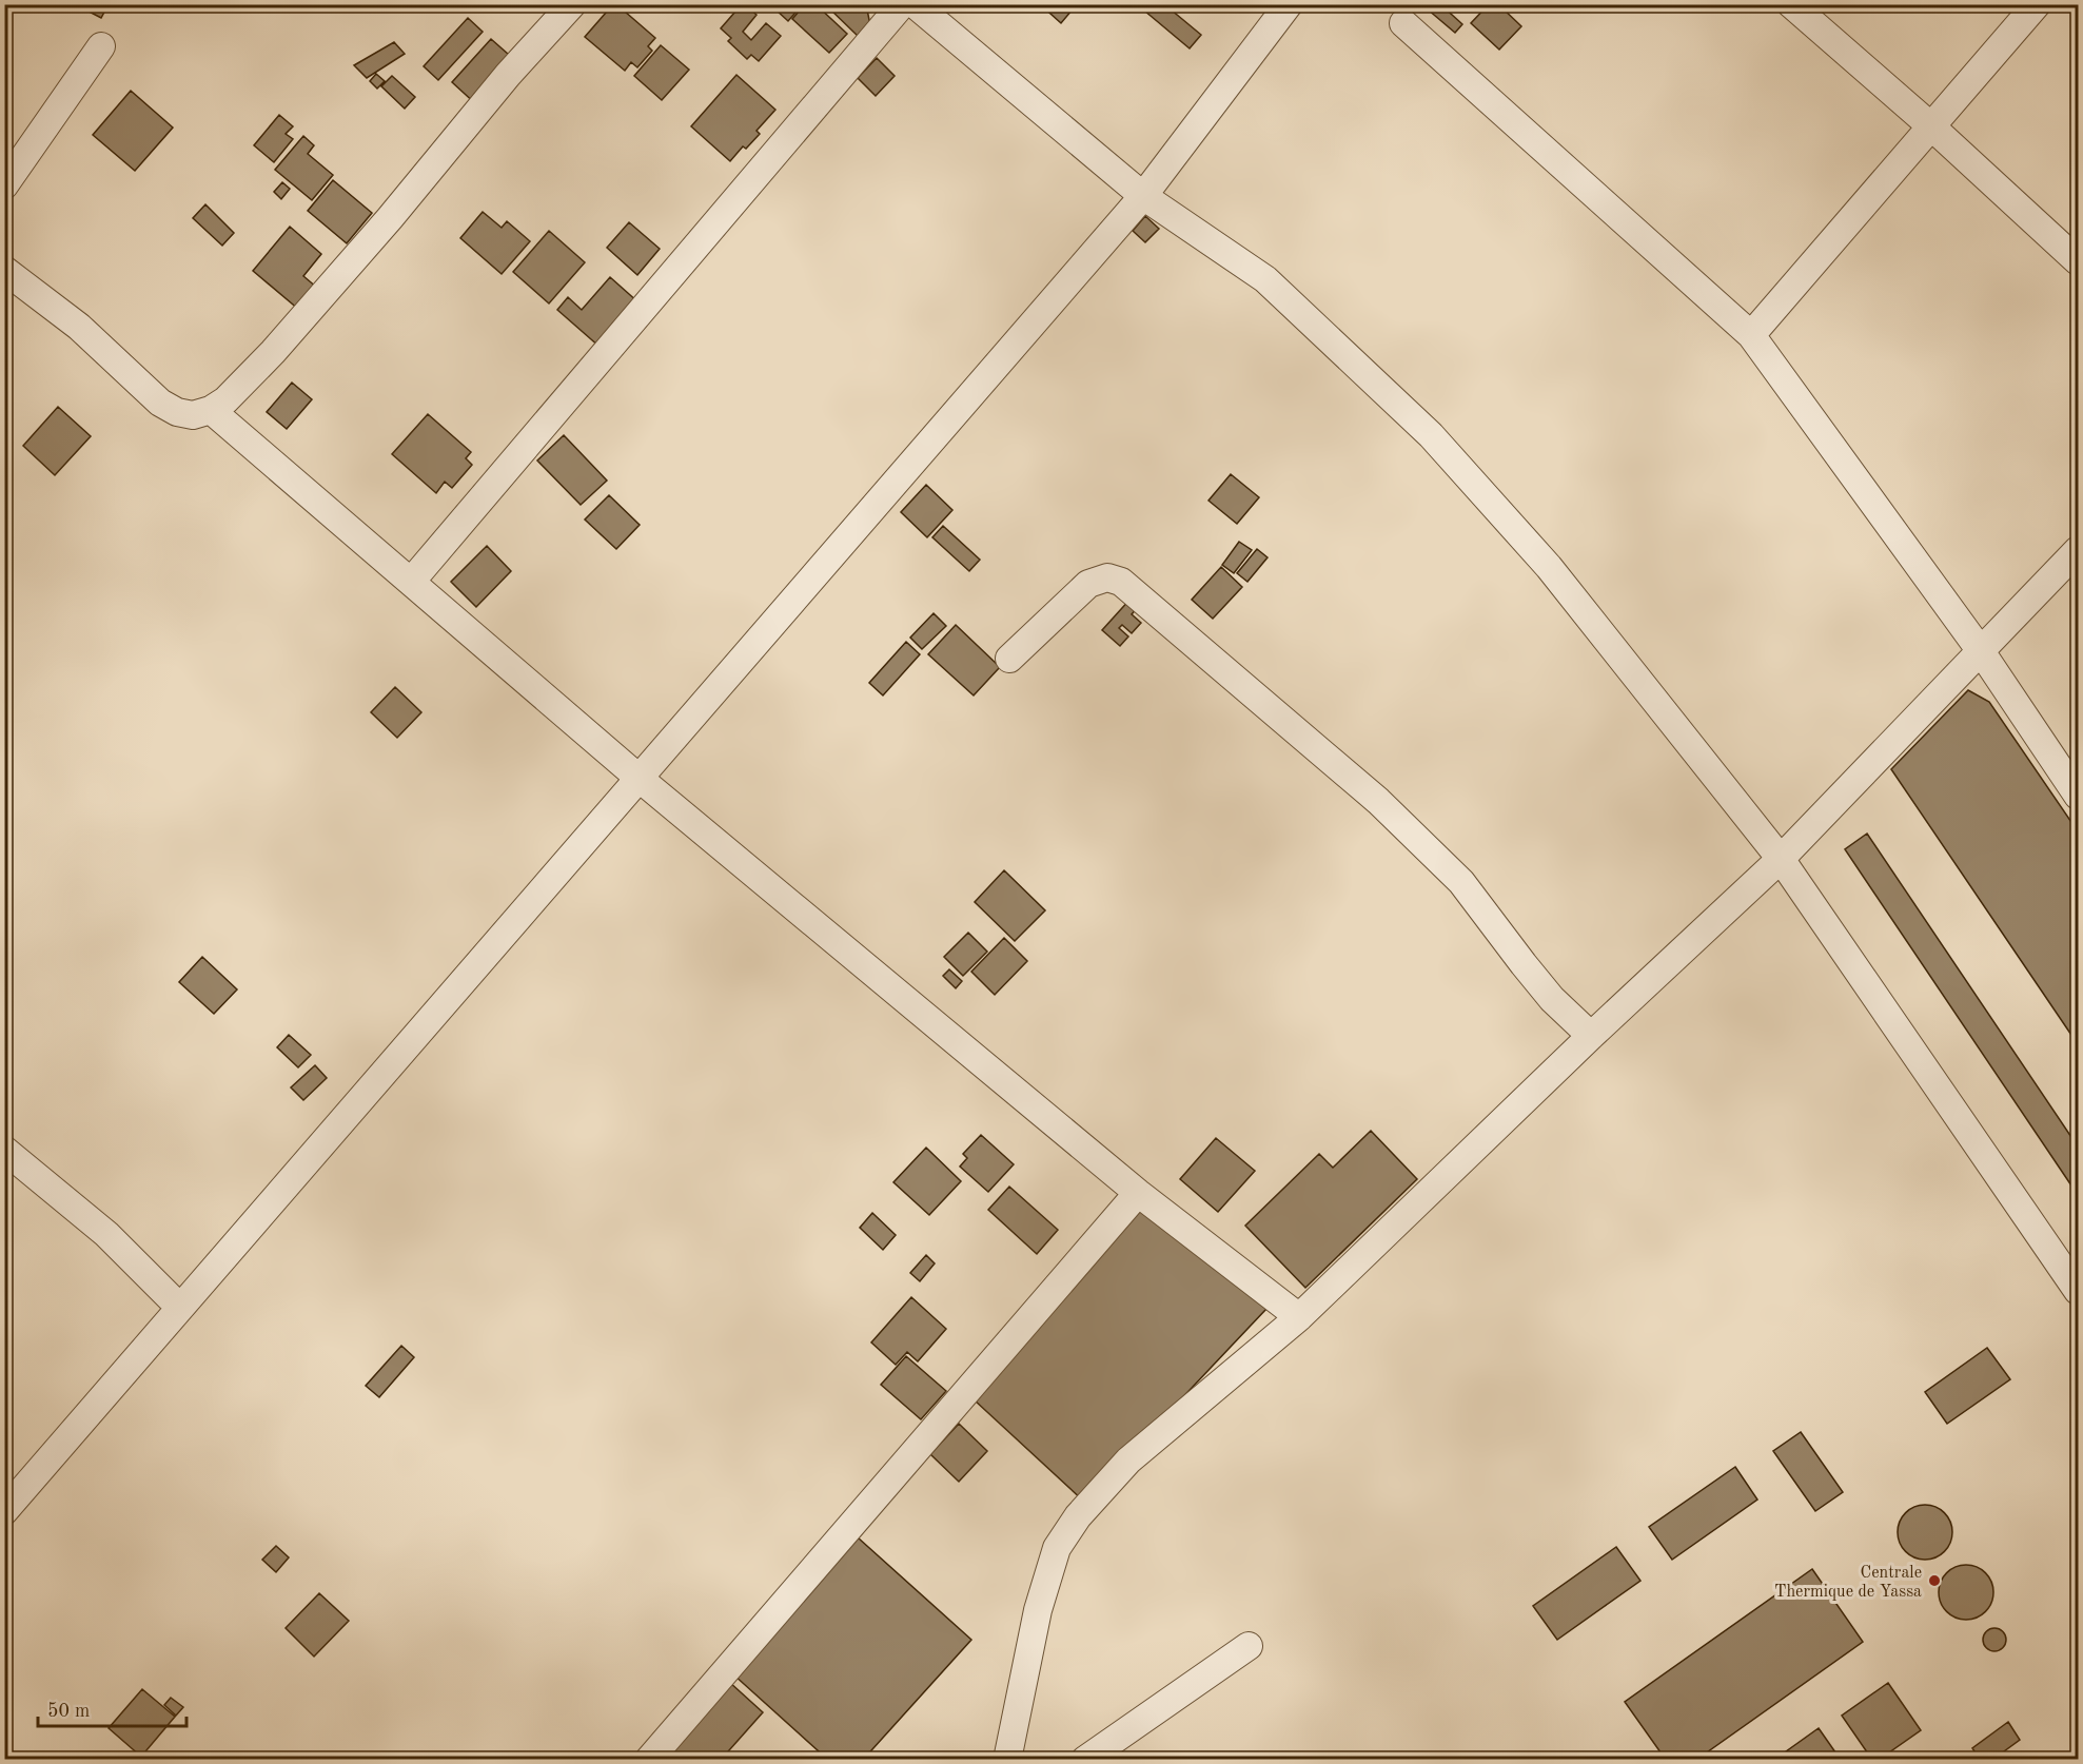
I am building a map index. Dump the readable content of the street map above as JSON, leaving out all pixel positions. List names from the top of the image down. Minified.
{"places":["Centrale Thermique de Yassa"],"scale_bar":"50 m"}
